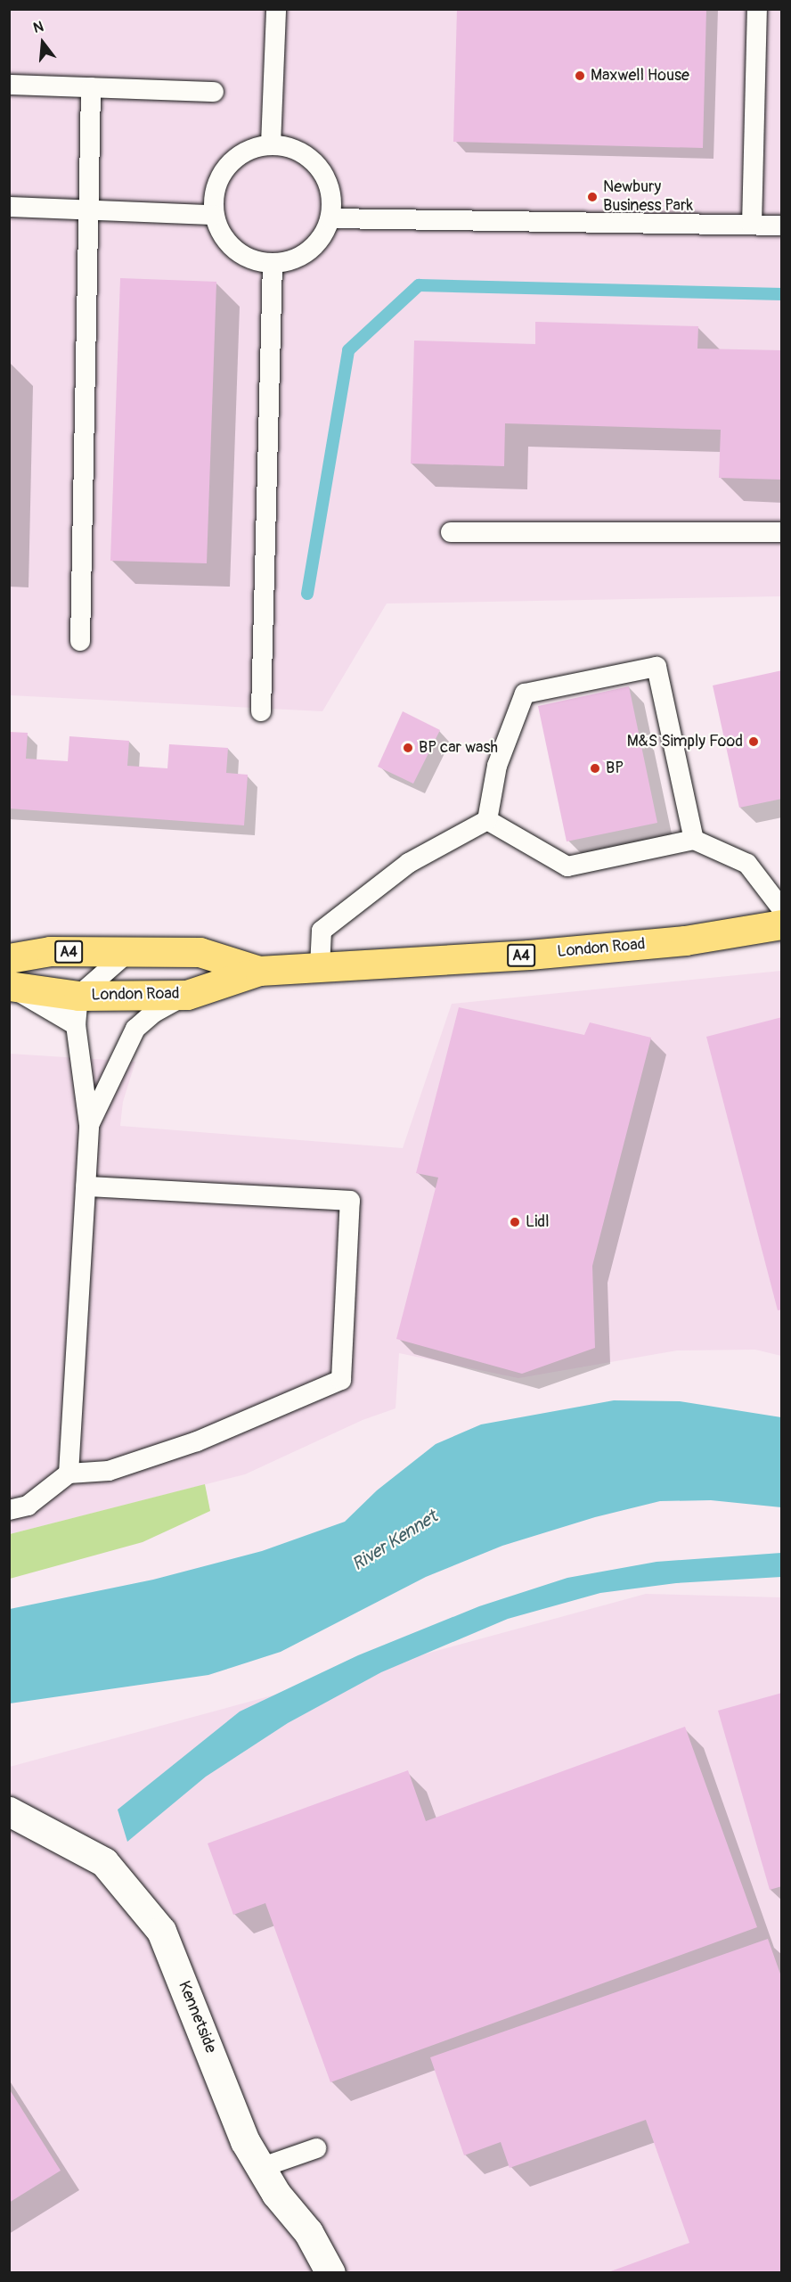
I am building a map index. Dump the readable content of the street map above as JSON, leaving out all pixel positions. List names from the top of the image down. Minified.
{"streets":{"main road":["London Road","A4"],"street":["Kennetside"]},"water":["River Kennet"],"places":["Maxwell House","Newbury Business Park","M&S Simply Food","BP car wash","BP","Lidl"],"north":"top"}
